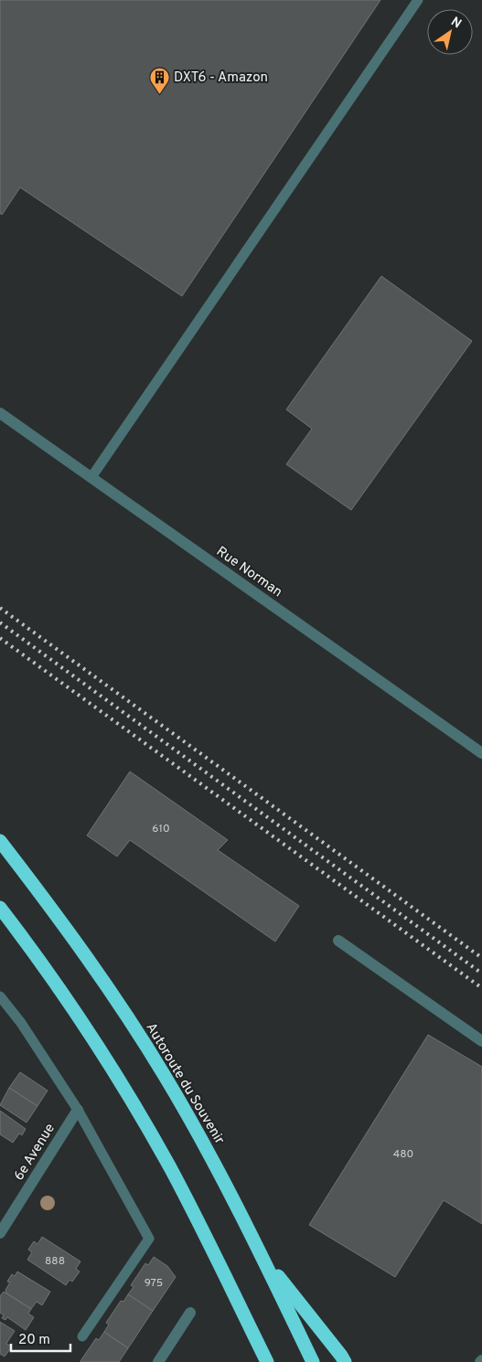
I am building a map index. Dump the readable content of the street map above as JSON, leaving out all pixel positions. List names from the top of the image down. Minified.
{"streets":{"highway":["Autoroute du Souvenir"],"street":["Rue Norman","6e Avenue"]},"places":{"building":["DXT6 - Amazon"]},"house_numbers":["610","480","888","975"],"scale_bar":"20 m","north":"top right"}
